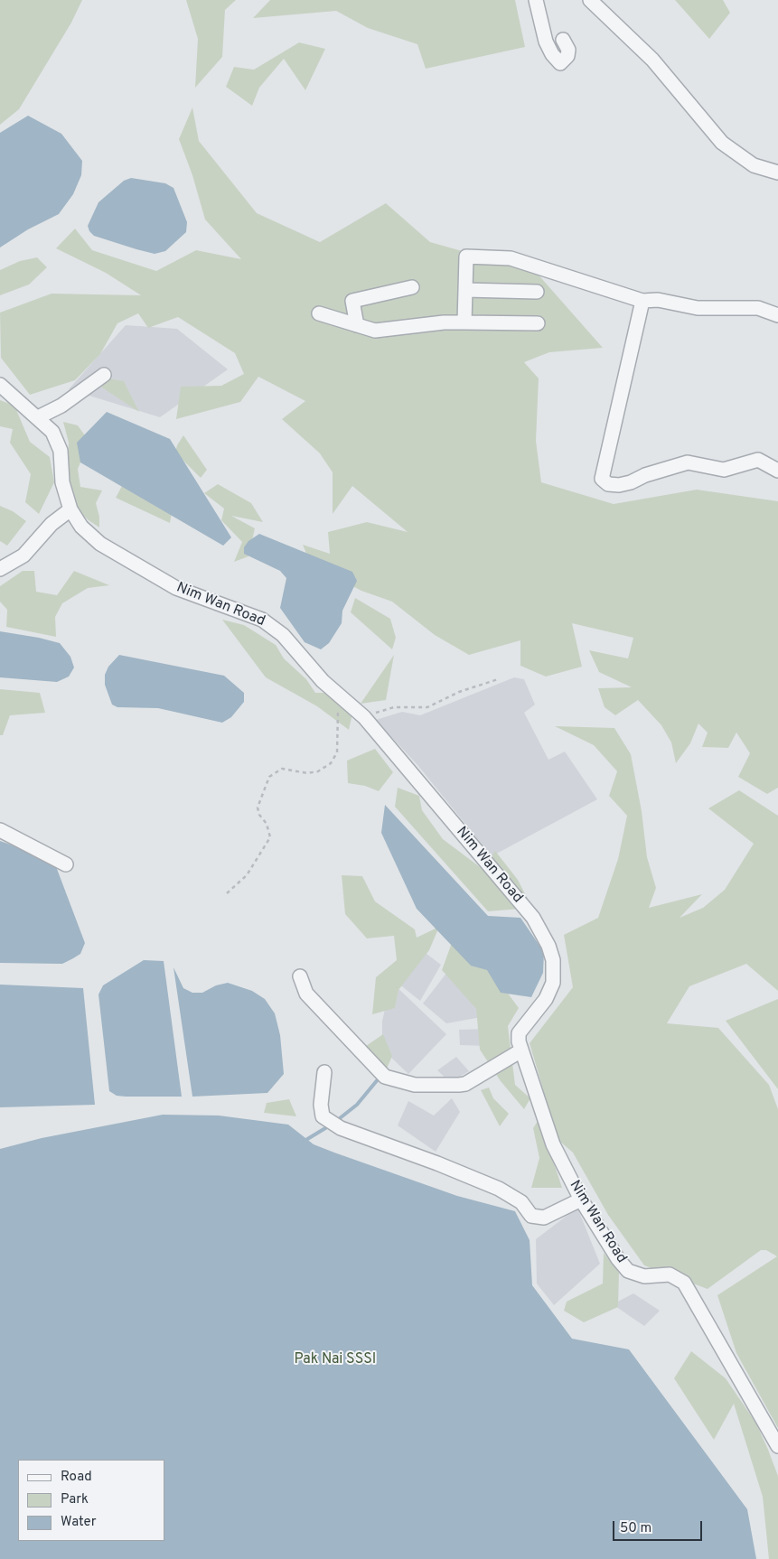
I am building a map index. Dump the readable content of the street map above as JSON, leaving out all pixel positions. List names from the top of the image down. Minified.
{"streets":{"street":["Nim Wan Road"]},"parks":["Pak Nai SSSI"],"legend":["Road","Park","Water"],"scale_bar":"50 m"}
